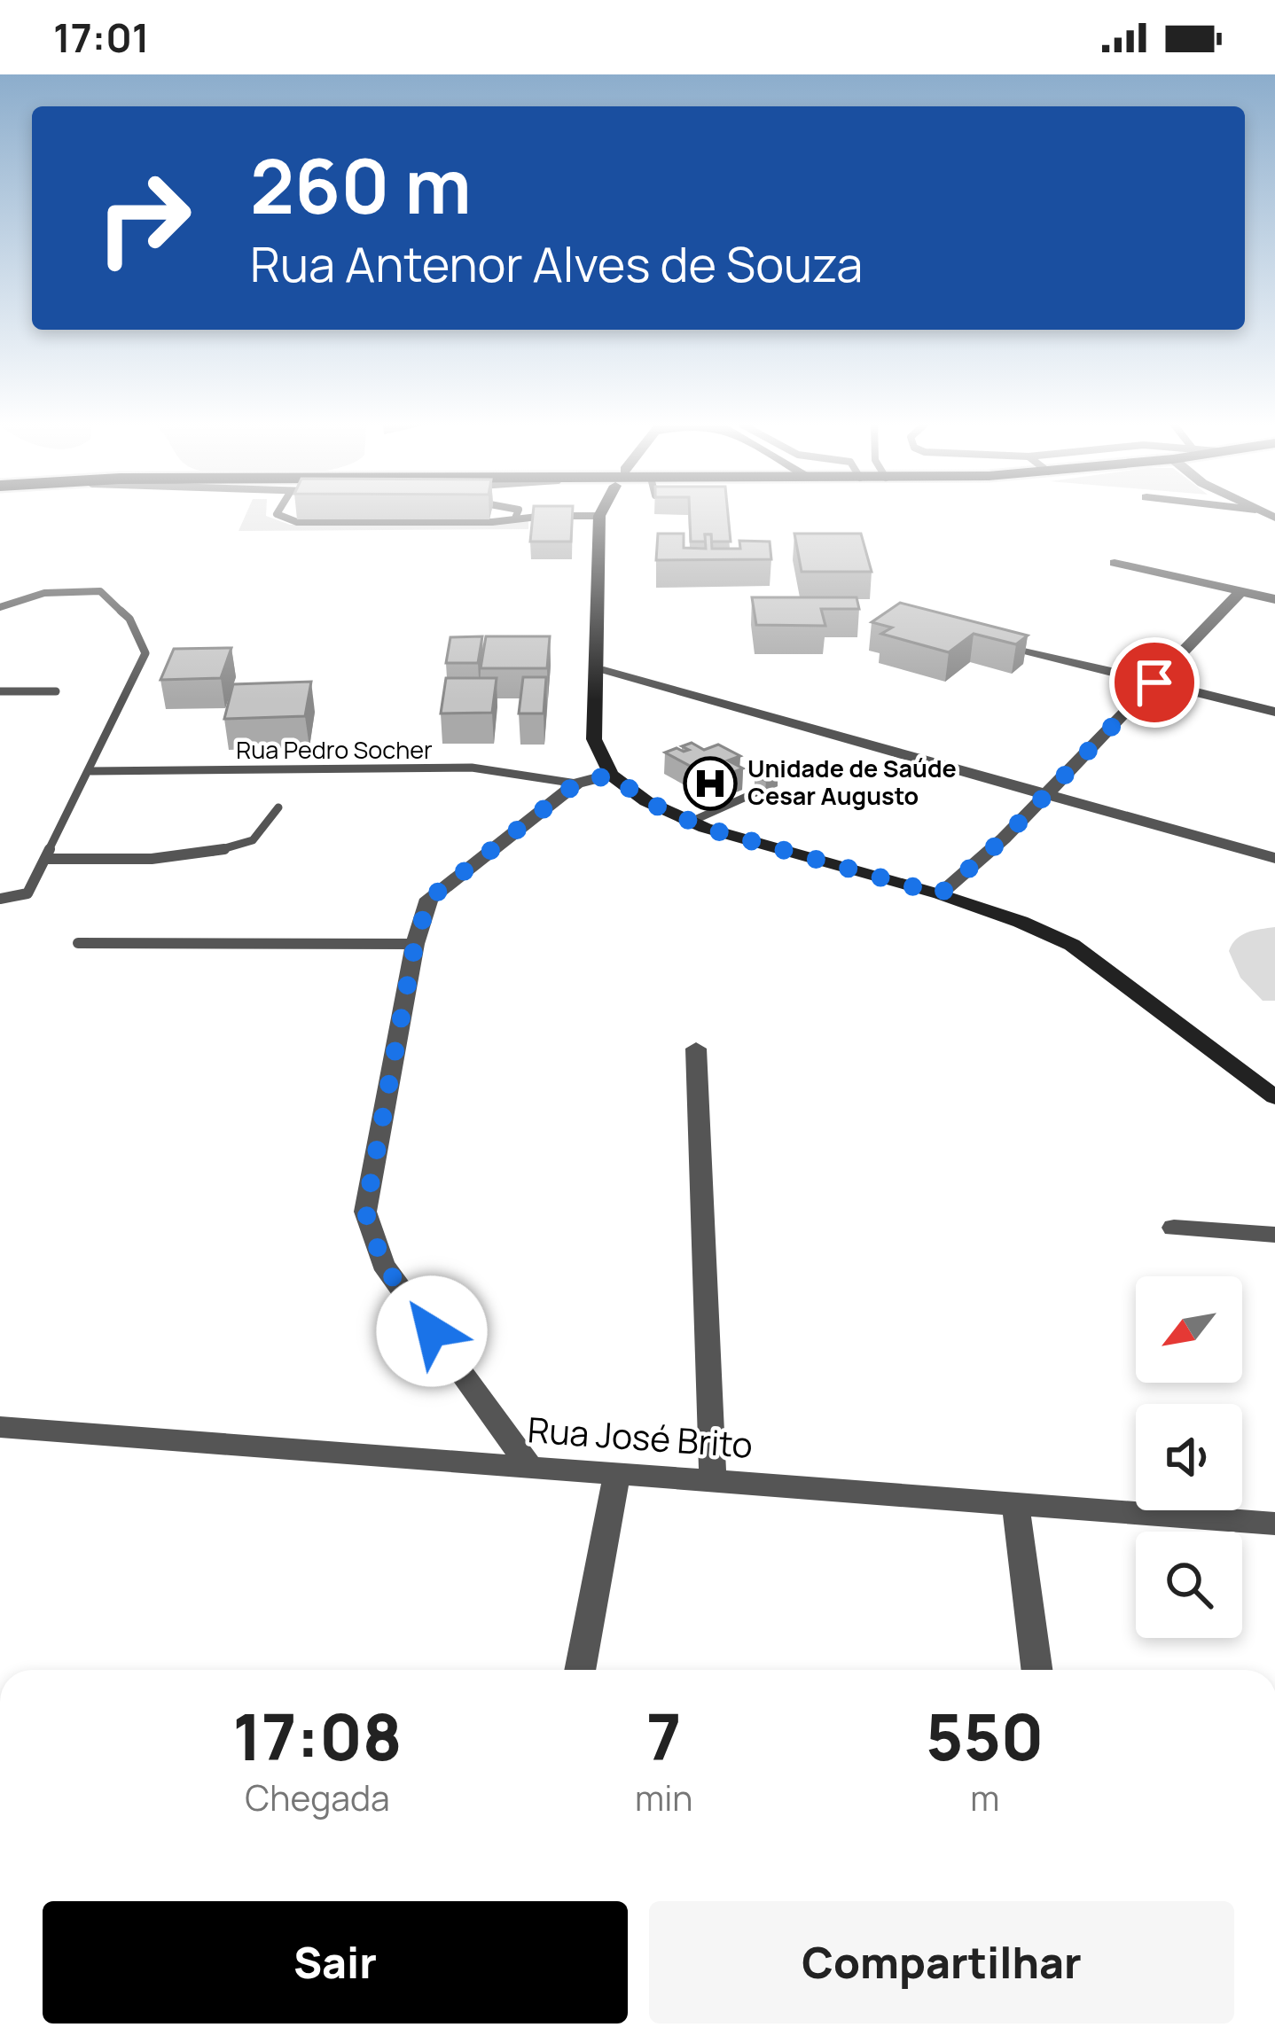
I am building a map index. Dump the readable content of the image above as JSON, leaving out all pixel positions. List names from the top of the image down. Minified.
{"streets":{"street":["Rua José Brito"],"lane":["Rua Pedro Socher"]},"places":{"hospital":["Unidade de Saúde Cesar Augusto"]},"north":"bottom left","page":{"status":"17:01","turn":["260 m","Rua Antenor Alves de Souza"],"eta":["17:08","Chegada","7","min","550","m"],"buttons":["Sair","Compartilhar"]}}
